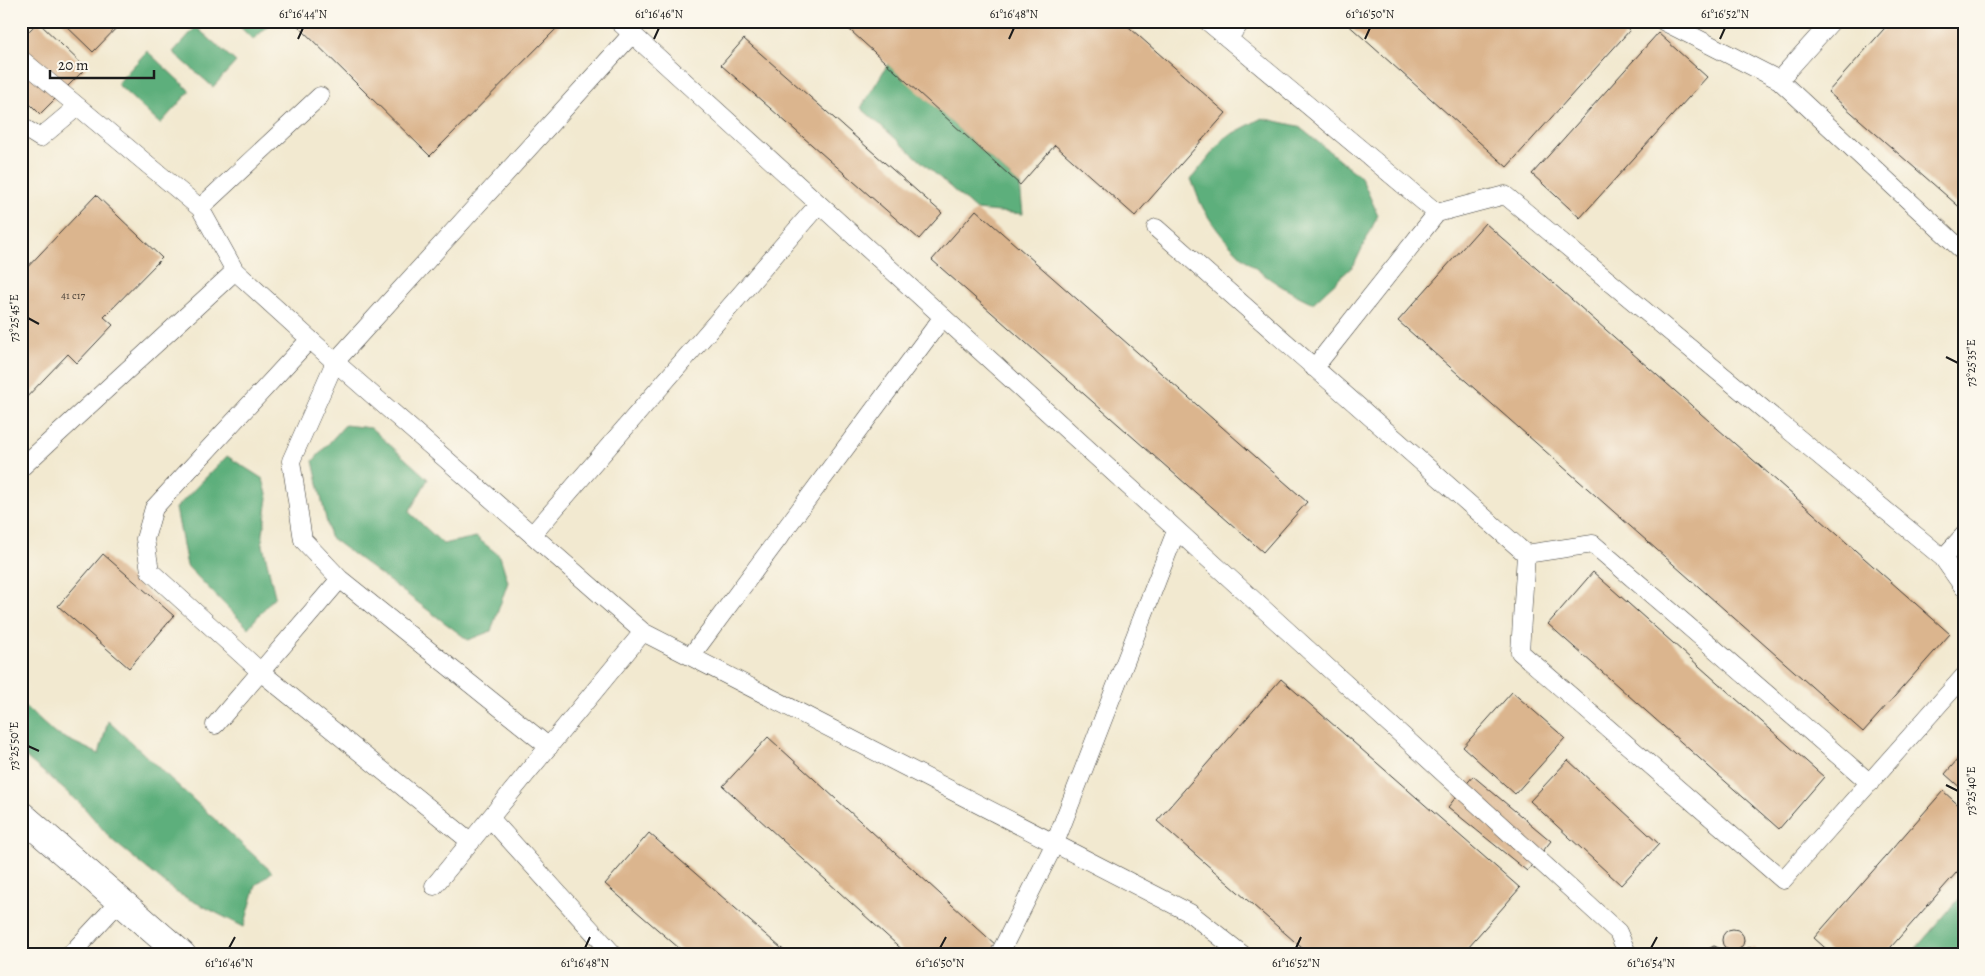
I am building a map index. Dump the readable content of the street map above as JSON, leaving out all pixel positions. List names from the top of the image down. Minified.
{"house_numbers":["41 с17"],"scale_bar":"20 m","coordinates":["61°16'44\"N","61°16'46\"N","61°16'48\"N","61°16'50\"N","61°16'52\"N","73°25'45\"E","73°25'35\"E","73°25'50\"E","73°25'40\"E","61°16'54\"N"]}
